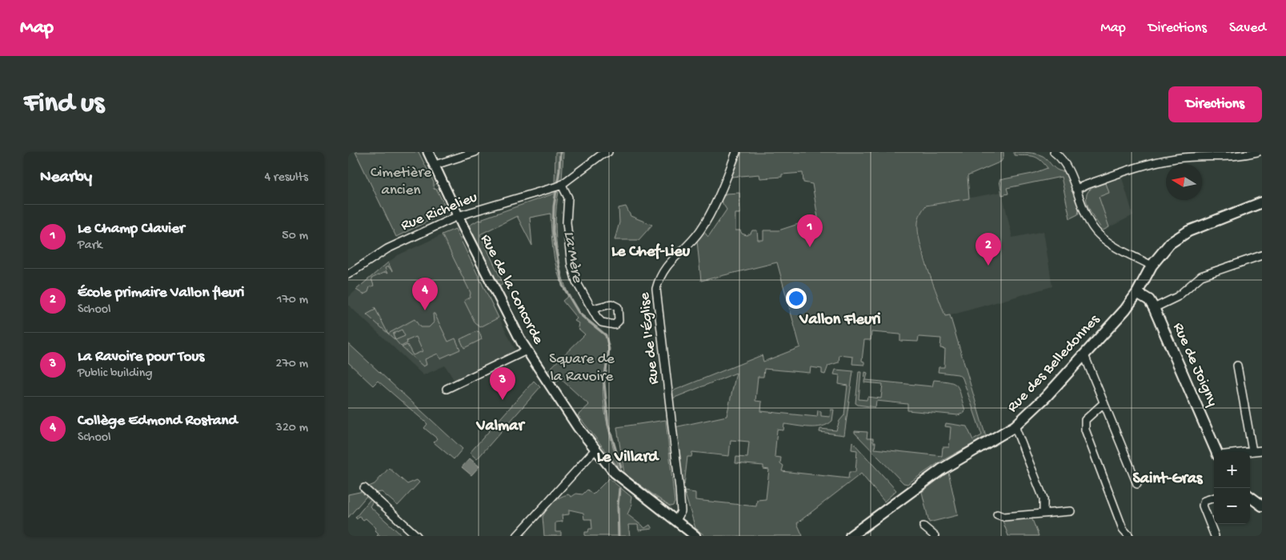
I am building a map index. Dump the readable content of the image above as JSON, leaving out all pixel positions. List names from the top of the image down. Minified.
{"streets":{"main road":["Rue des Belledonnes","Rue de Joigny"],"street":["Rue Richelieu","Rue de la Concorde","Rue de l'Église"]},"crossings":[["Rue Richelieu","Rue de la Concorde"],["Rue de la Concorde","Rue de l'Église"],["Rue des Belledonnes","Rue de Joigny"]],"districts":["Le Chef-Lieu","Vallon Fleuri","Valmar","Le Villard","Saint-Gras"],"water":["La Mère"],"parks":["Cimetière ancien","Square de la Ravoire"],"north":"left","page":{"header":"Map","nav":["Map","Directions","Saved"],"buttons":"Directions","title":"Find us","heading":["Nearby","4 results"],"list":[{"mark":"1","name":"Le Champ Clavier","note":"Park","value":"50 m"},{"mark":"2","name":"École primaire Vallon fleuri","note":"School","value":"170 m"},{"mark":"3","name":"La Ravoire pour Tous","note":"Public building","value":"270 m"},{"mark":"4","name":"Collège Edmond Rostand","note":"School","value":"320 m"}],"pins":["1","2","4","3"],"map_buttons":["+","−"]}}
